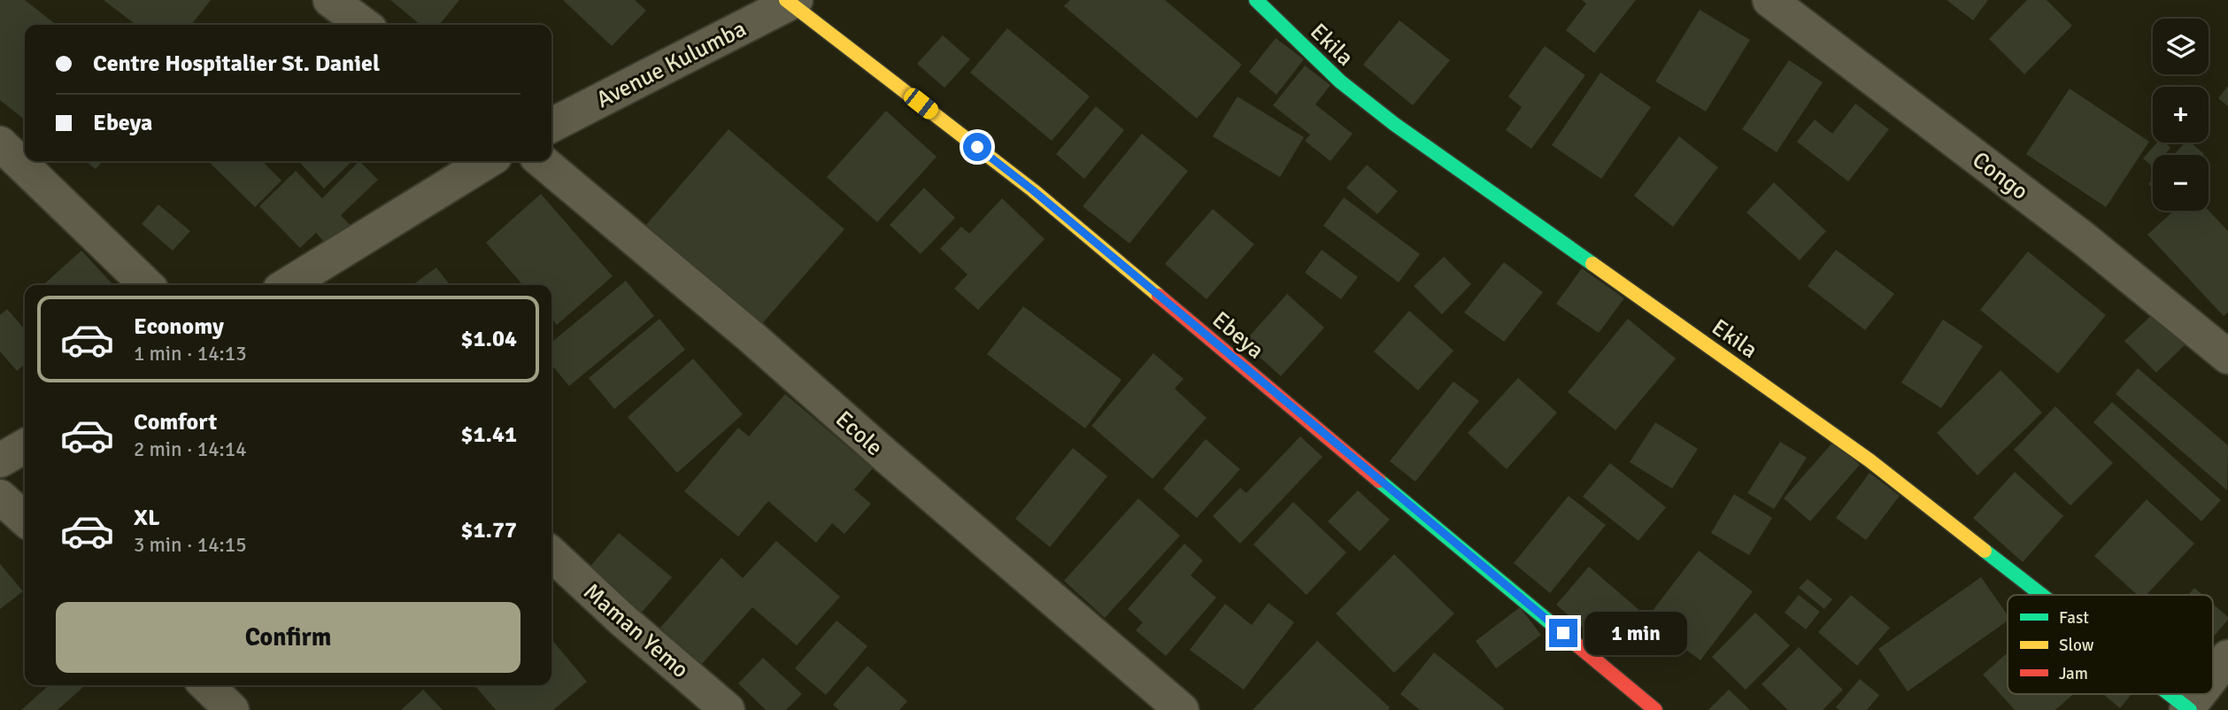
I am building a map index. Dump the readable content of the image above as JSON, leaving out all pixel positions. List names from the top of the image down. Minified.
{"streets":{"street":["Ekila","Avenue Kulumba","Congo","Ebeya","Ecole","Maman Yemo"]},"crossings":[["Avenue Kulumba","Ebeya"]],"legend":["Fast","Slow","Jam"],"page":{"map_buttons":["+","−"],"banner":["Centre Hospitalier St. Daniel","Ebeya"],"list":[{"name":"Economy","note":"1 min · 14:13","value":"$1.04"},{"name":"Comfort","note":"2 min · 14:14","value":"$1.41"},{"name":"XL","note":"3 min · 14:15","value":"$1.77"}],"buttons":"Confirm","bubble":"1 min"}}
